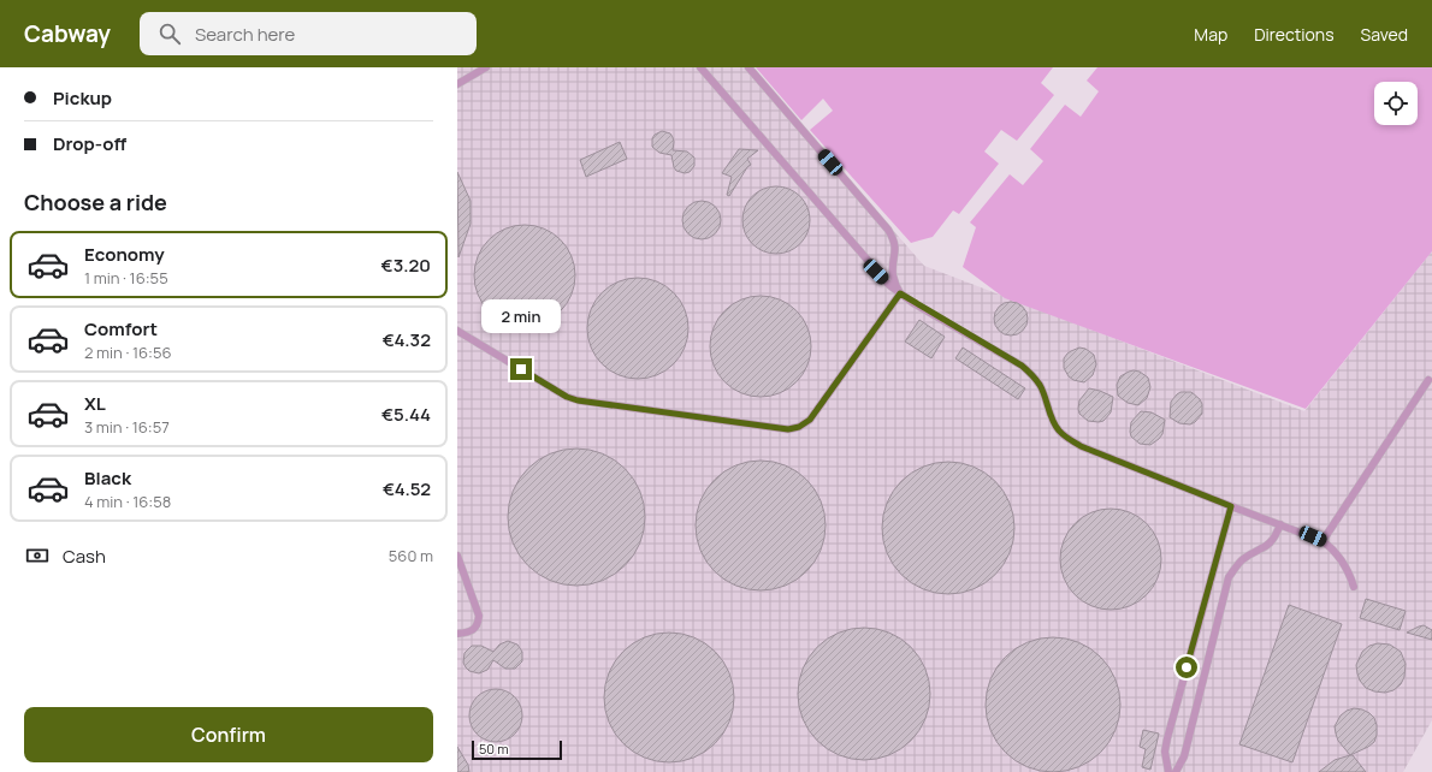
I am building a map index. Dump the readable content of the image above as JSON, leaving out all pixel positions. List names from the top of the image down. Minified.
{"scale_bar":"50 m","page":{"header":"Cabway","search":"Search here","nav":["Map","Directions","Saved"],"banner":["Pickup","Drop-off"],"heading":"Choose a ride","list":[{"name":"Economy","note":"1 min · 16:55","value":"€3.20"},{"name":"Comfort","note":"2 min · 16:56","value":"€4.32"},{"name":"XL","note":"3 min · 16:57","value":"€5.44"},{"name":"Black","note":"4 min · 16:58","value":"€4.52"}],"bubble":"2 min","pay":["Cash","560 m"],"buttons":"Confirm","scale":"50 m"}}
